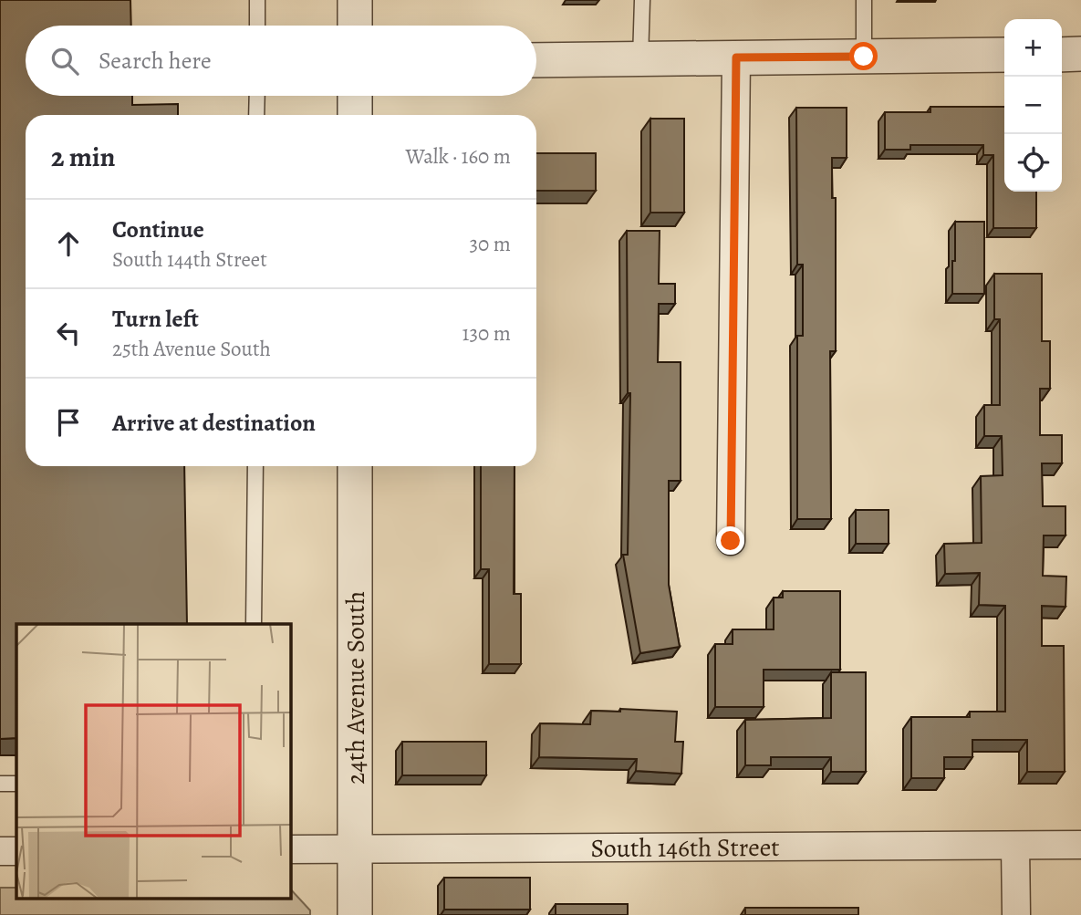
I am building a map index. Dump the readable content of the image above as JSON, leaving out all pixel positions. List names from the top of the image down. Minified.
{"streets":{"street":["24th Avenue South","South 146th Street"]},"crossings":[["24th Avenue South","South 146th Street"]],"page":{"map_buttons":["+","−"],"search":"Search here","heading":["2 min","Walk · 160 m"],"list":[["Continue","South 144th Street","30 m"],["Turn left","25th Avenue South","130 m"],"Arrive at destination"]}}
